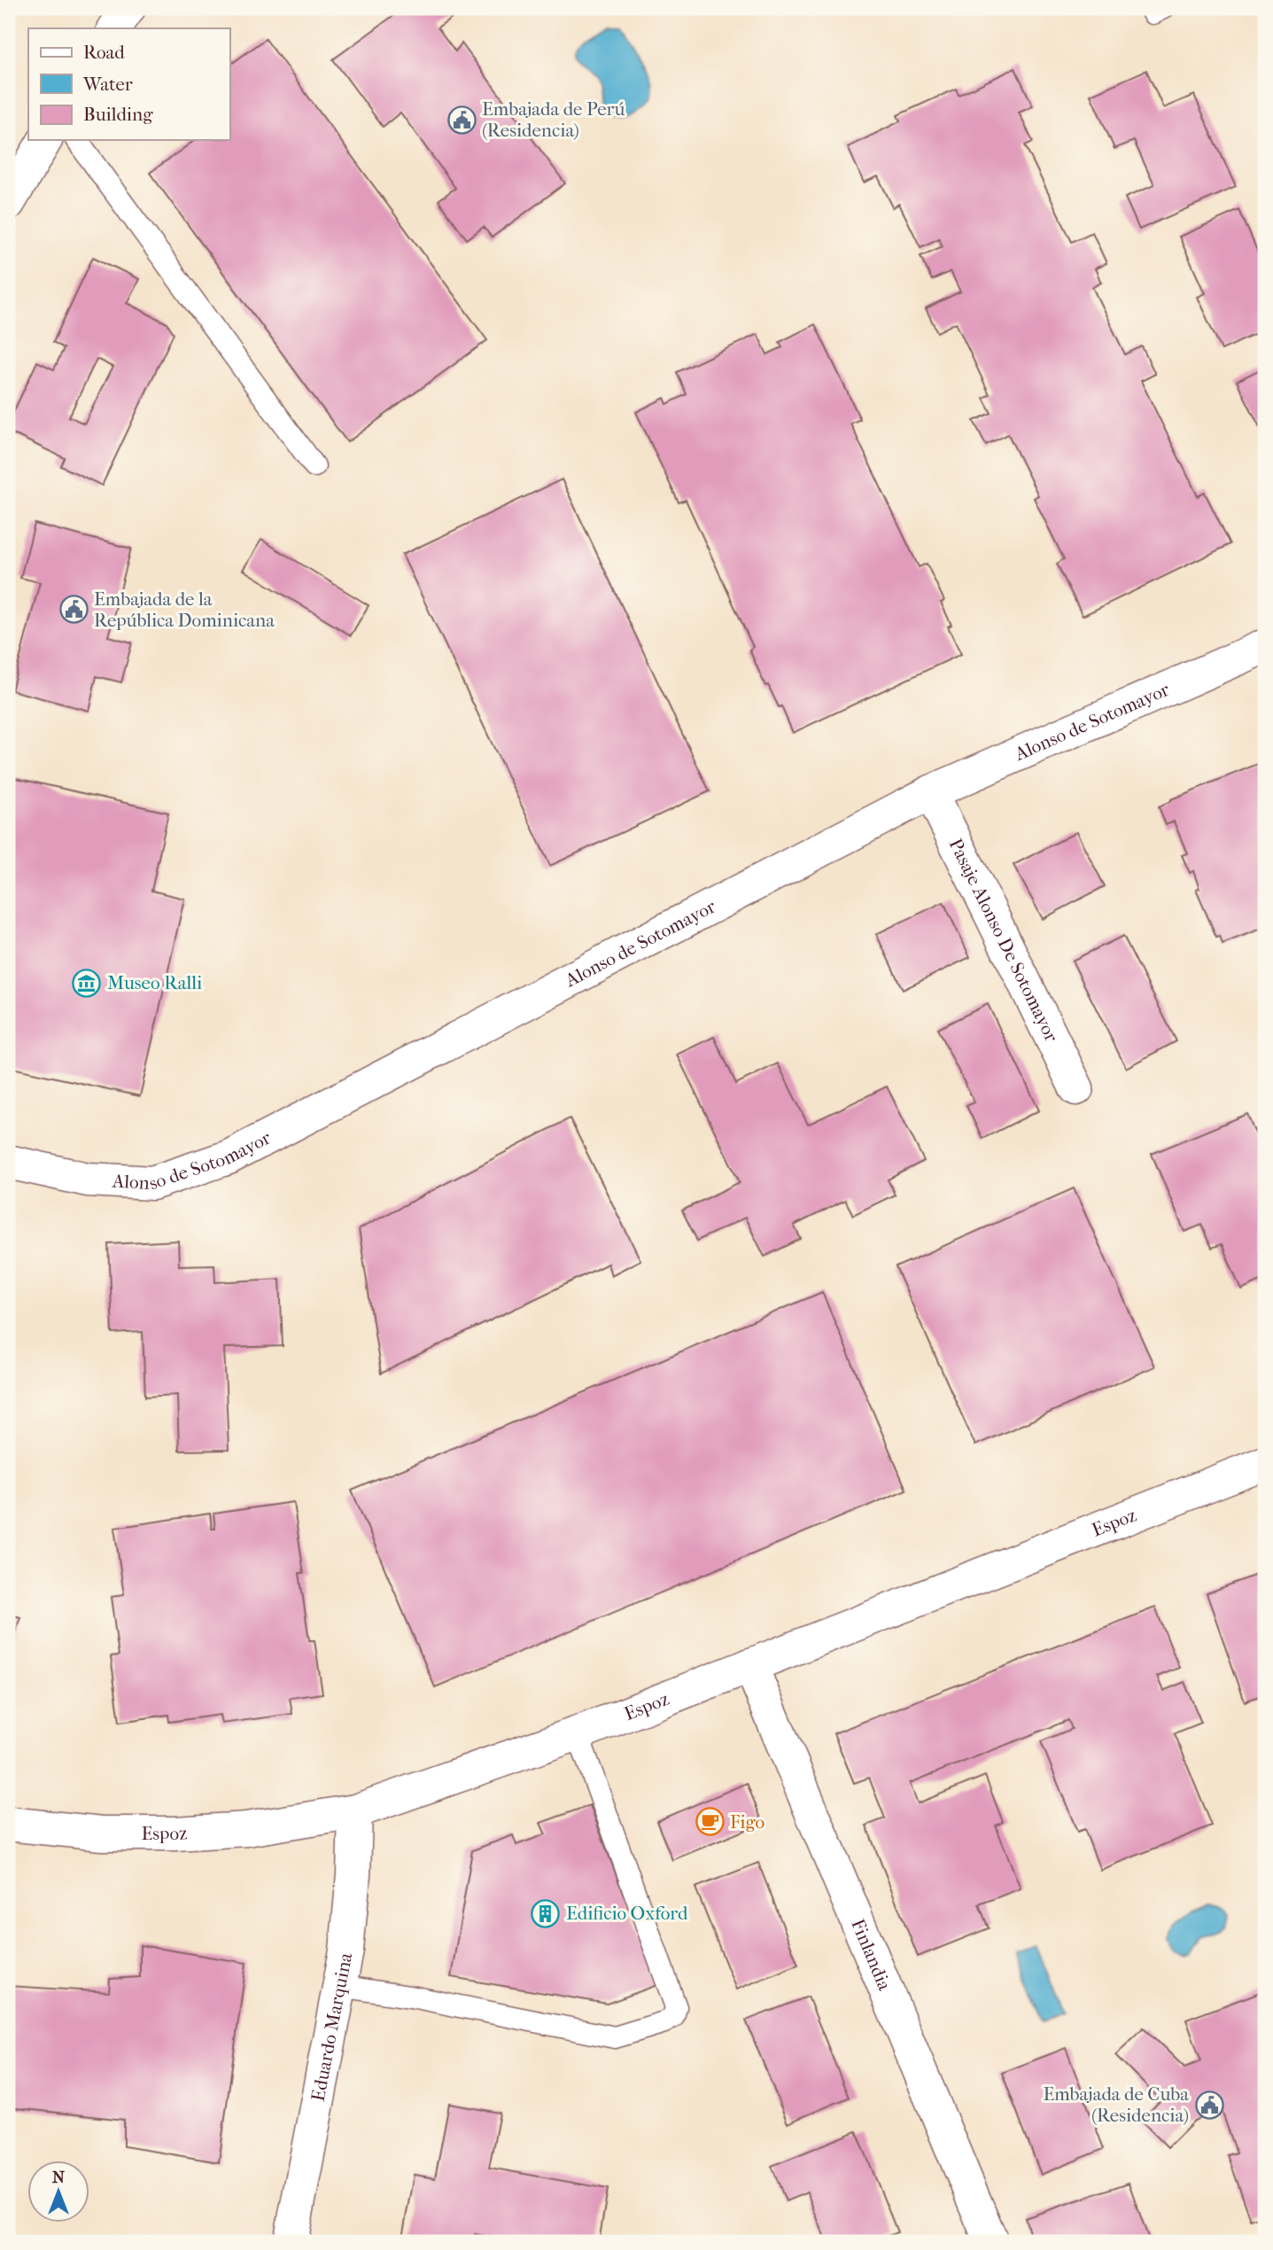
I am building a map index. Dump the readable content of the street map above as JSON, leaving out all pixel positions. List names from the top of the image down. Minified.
{"streets":{"street":["Alonso de Sotomayor","Pasaje Alonso De Sotomayor","Espoz","Finlandia","Eduardo Marquina"]},"crossings":[["Alonso de Sotomayor","Pasaje Alonso De Sotomayor"],["Espoz","Finlandia"],["Espoz","Eduardo Marquina"]],"places":{"public building":["Embajada de Perú (Residencia)","Embajada de la República Dominicana","Embajada de Cuba (Residencia)"],"museum":["Museo Ralli"],"cafe":["Figo"],"building":["Edificio Oxford"]},"legend":["Road","Water","Building"],"north":"top"}
